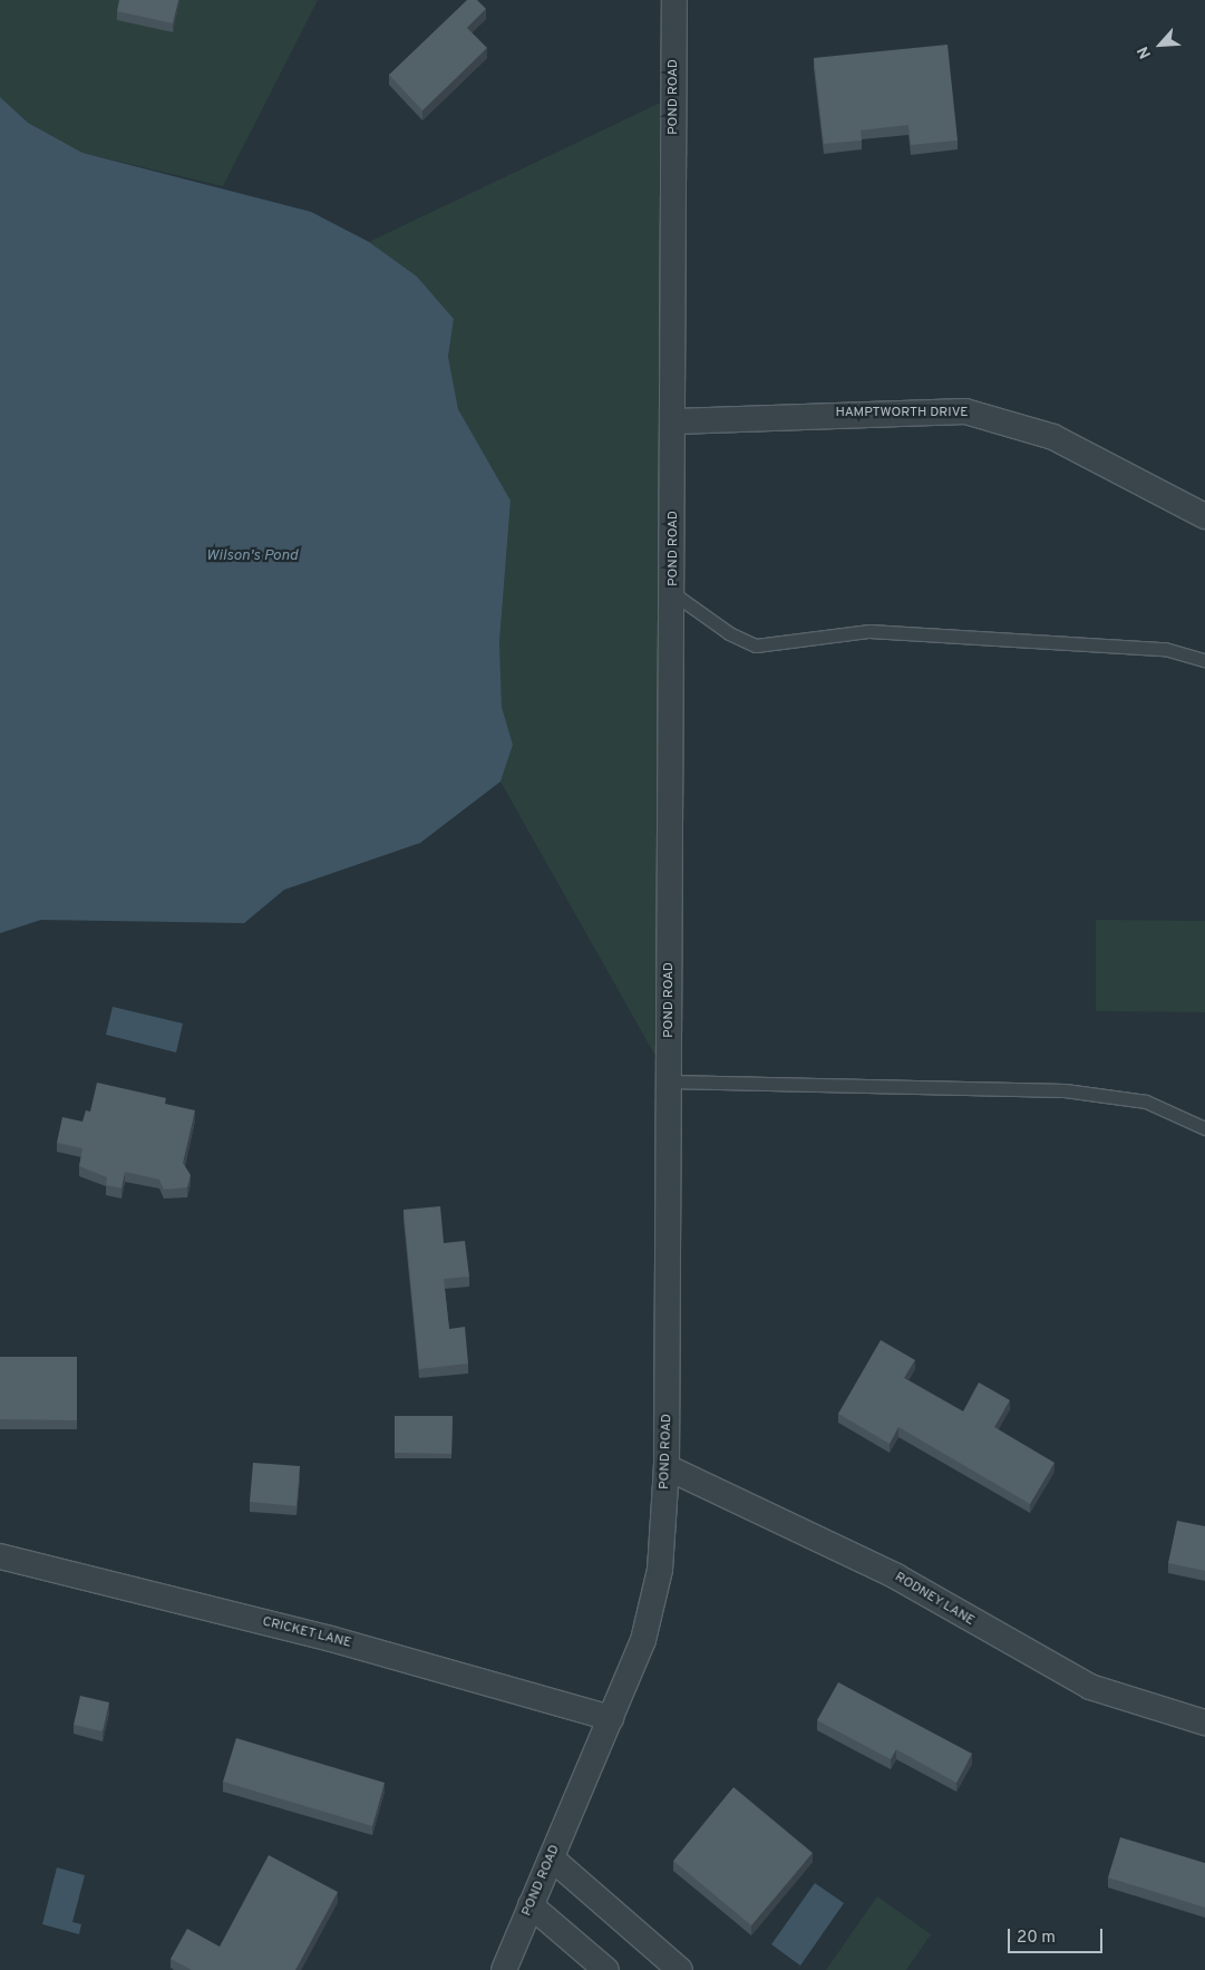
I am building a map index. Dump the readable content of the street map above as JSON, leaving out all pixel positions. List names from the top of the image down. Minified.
{"streets":{"street":["POND ROAD","HAMPTWORTH DRIVE","RODNEY LANE","CRICKET LANE"]},"crossings":[["POND ROAD","HAMPTWORTH DRIVE"],["POND ROAD","RODNEY LANE"],["POND ROAD","CRICKET LANE"]],"water":["Wilson's Pond"],"scale_bar":"20 m","north":"bottom left"}
